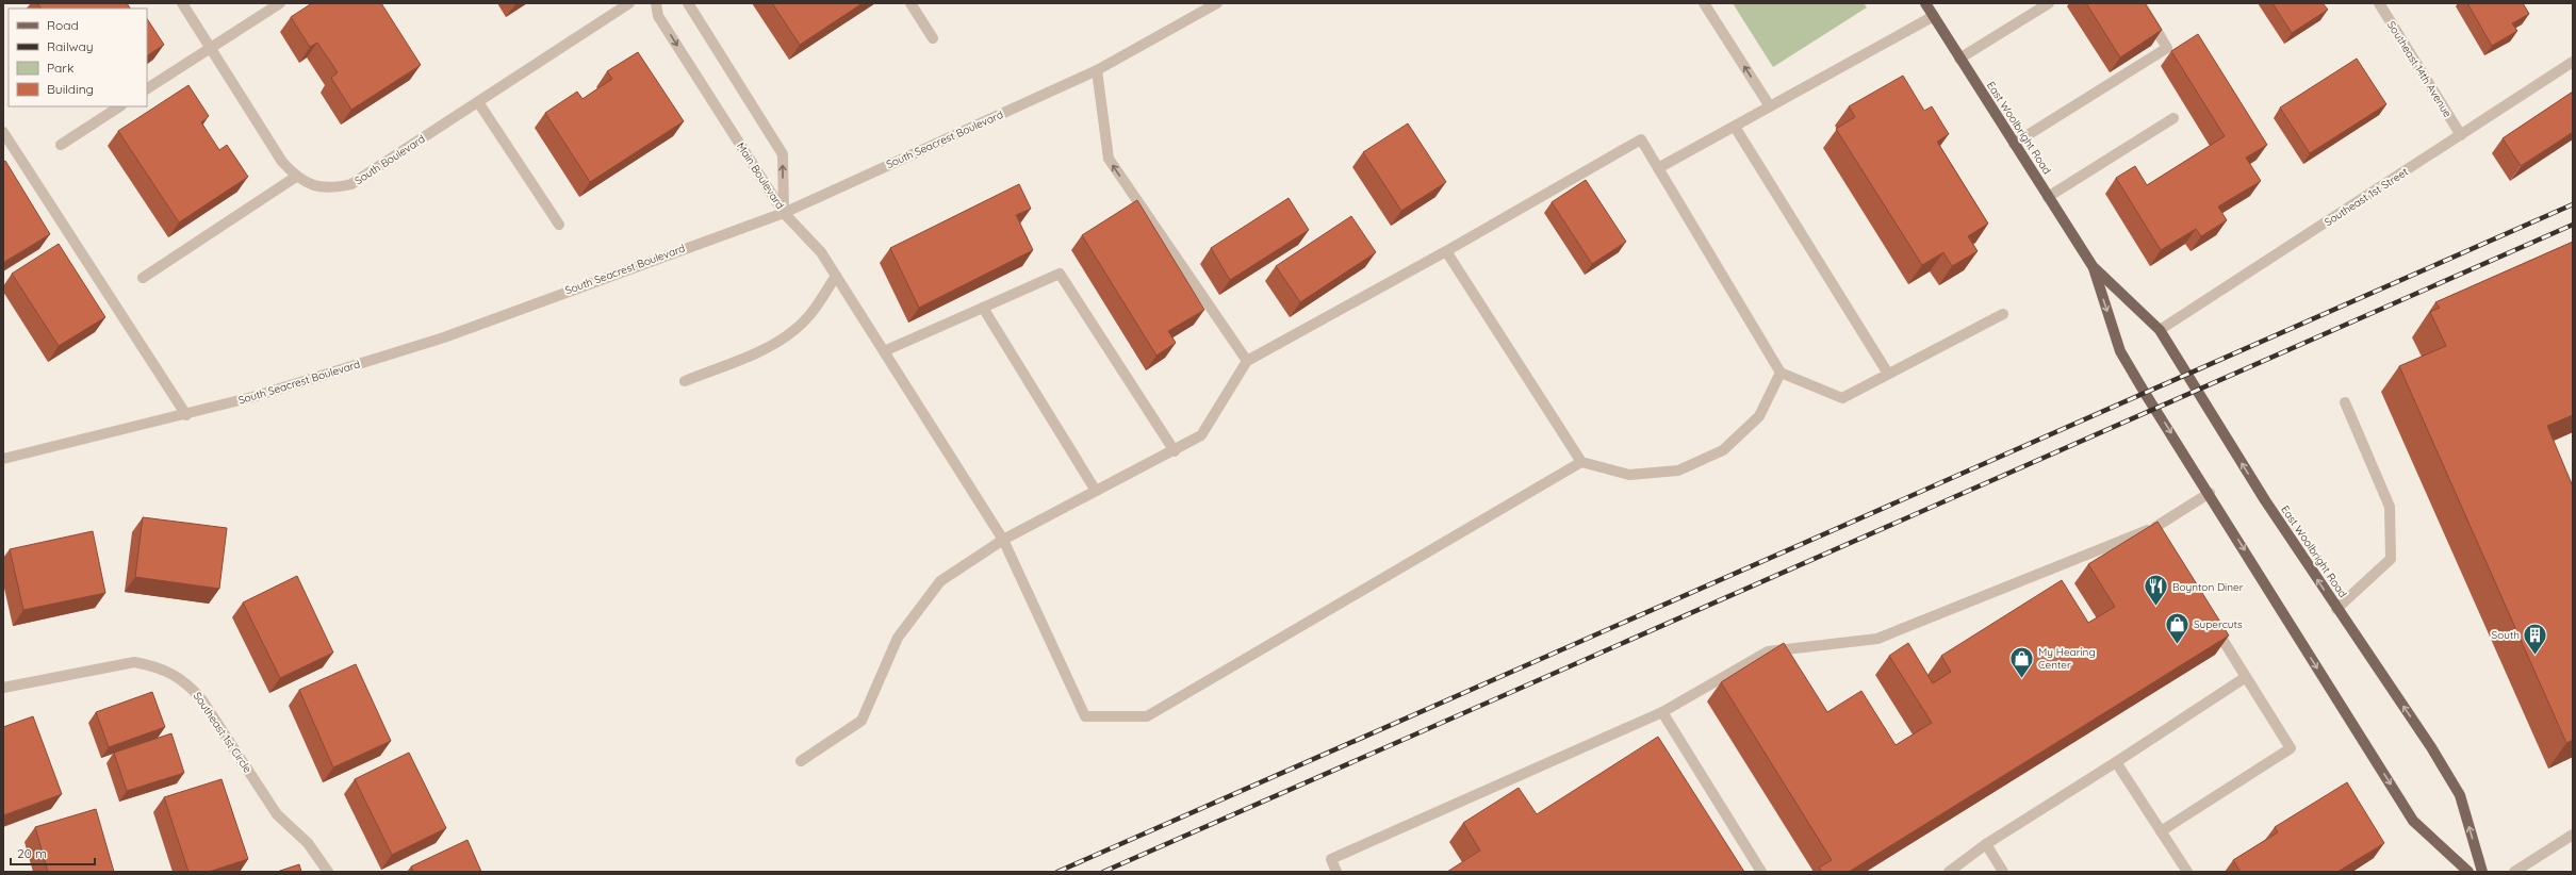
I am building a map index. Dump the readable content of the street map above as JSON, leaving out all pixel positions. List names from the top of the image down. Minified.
{"streets":{"main road":["East Woolbright Road"],"street":["Southeast 14th Avenue","South Seacrest Boulevard","South Boulevard","Main Boulevard","Southeast 1st Street","Southeast 1st Circle"]},"crossings":[["Southeast 14th Avenue","Southeast 1st Street"],["East Woolbright Road","Southeast 1st Street"],["South Seacrest Boulevard","Main Boulevard"]],"places":{"restaurant":["Boynton Diner"],"shop":["Supercuts","My Hearing Center"],"building":["South"]},"legend":["Road","Railway","Park","Building"],"scale_bar":"20 m"}
